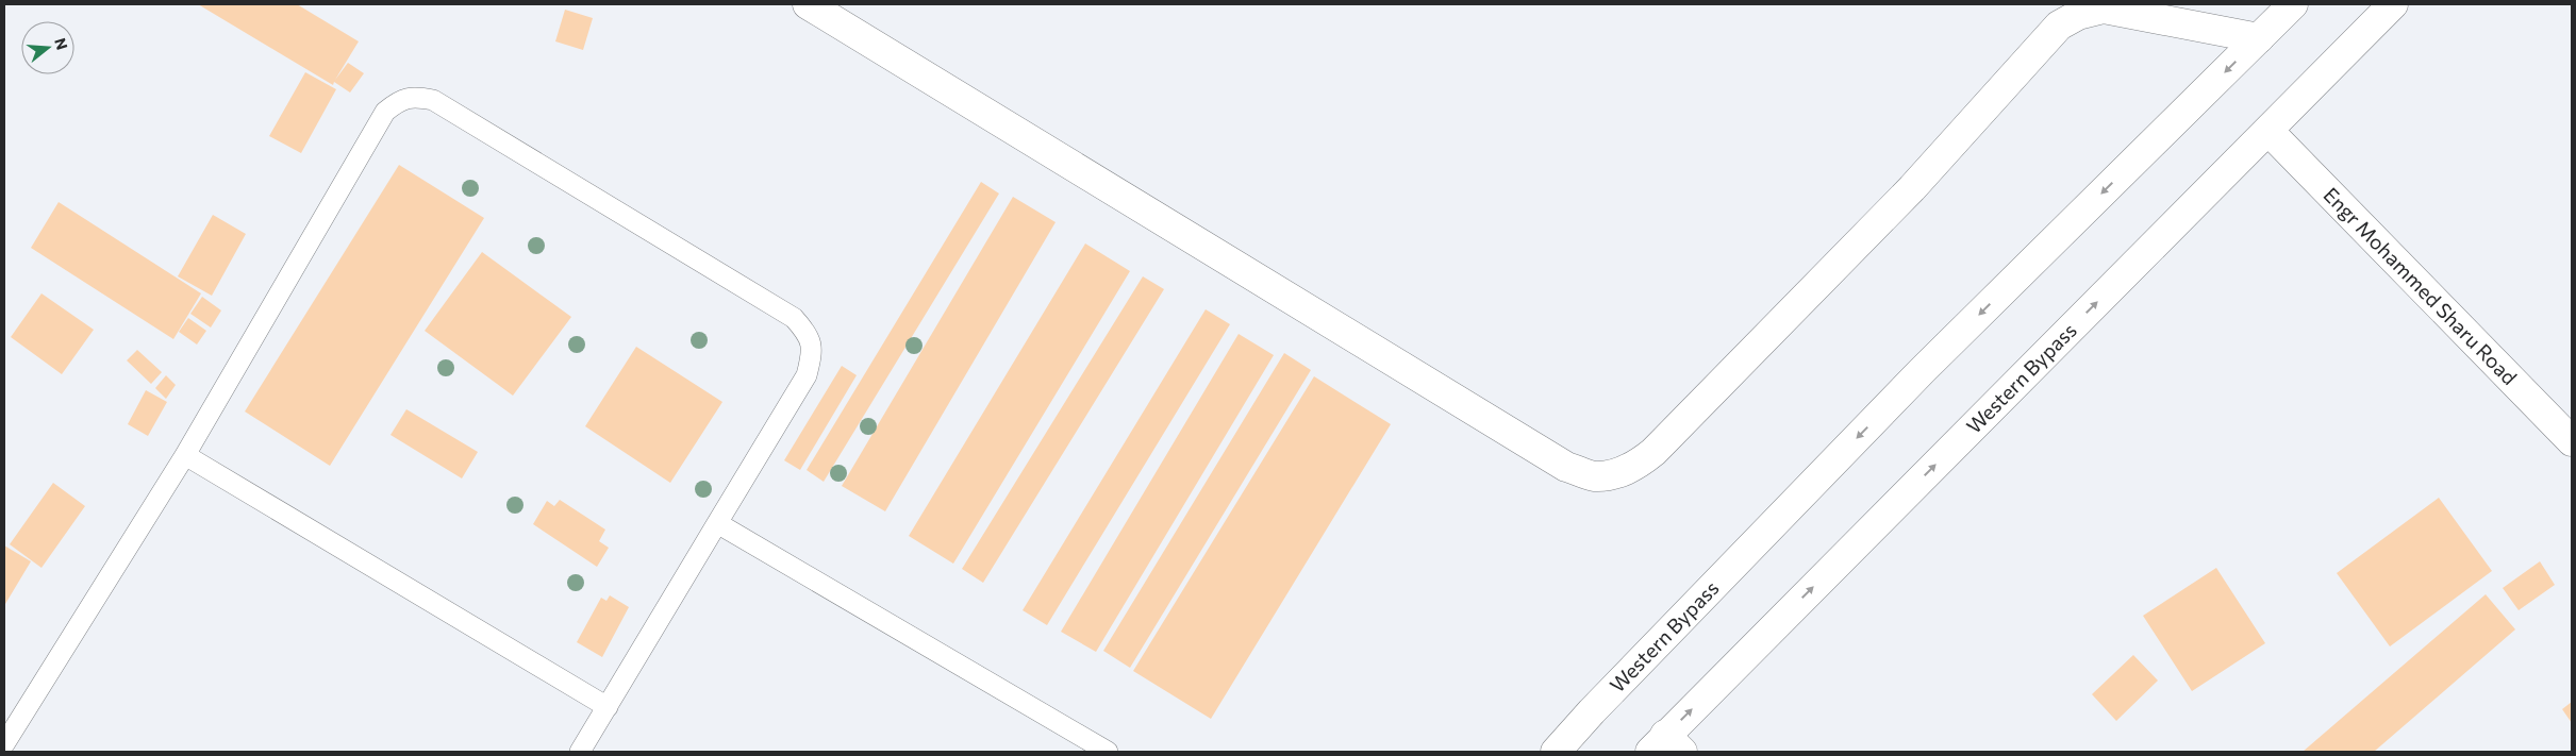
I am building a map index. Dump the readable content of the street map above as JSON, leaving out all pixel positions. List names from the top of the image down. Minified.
{"streets":{"street":["Engr Mohammed Sharu Road","Western Bypass"]},"crossings":[["Engr Mohammed Sharu Road","Western Bypass"]],"north":"right"}
